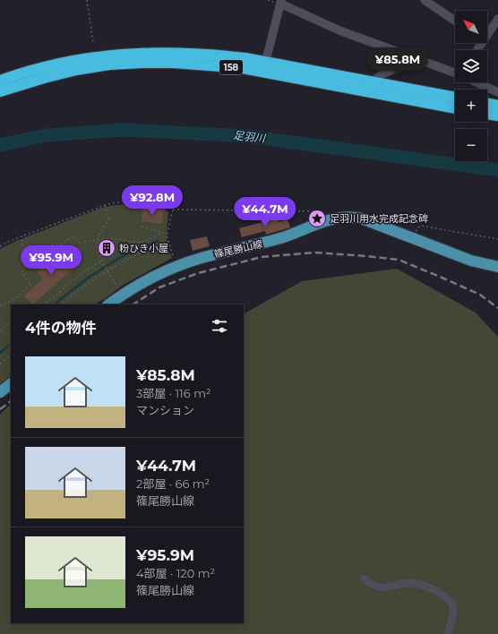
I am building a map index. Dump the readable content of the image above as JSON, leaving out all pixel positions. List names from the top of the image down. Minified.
{"streets":{"highway":["158"],"main road":["篠尾勝山線"]},"water":["足羽川"],"places":{"place":["足羽川用水完成記念碑"],"building":["粉ひき小屋"]},"north":"top left","page":{"map_buttons":["+","−"],"price":["¥85.8M","¥92.8M","¥44.7M","¥95.9M"],"heading":"4件の物件","list":[{"name":"¥85.8M","note":"3部屋 · 116 m² · マンション"},{"name":"¥44.7M","note":"2部屋 · 66 m² · 篠尾勝山線"},{"name":"¥95.9M","note":"4部屋 · 120 m² · 篠尾勝山線"}]}}
